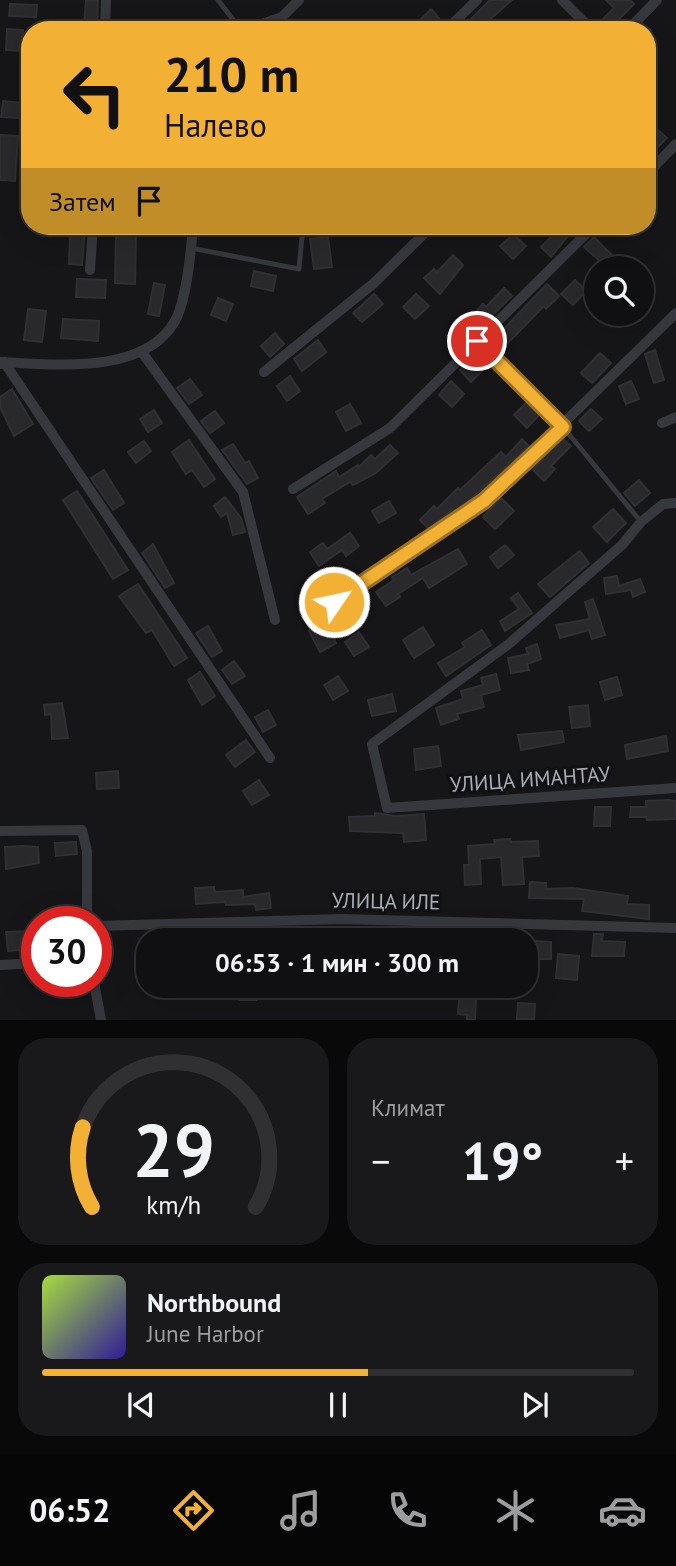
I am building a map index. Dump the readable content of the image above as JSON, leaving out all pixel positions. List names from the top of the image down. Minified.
{"streets":{"street":["УЛИЦА ИМАНТАУ","УЛИЦА ИЛЕ"]},"page":{"turn":["210 m","Налево"],"then":"Затем","limit":"30","trip":"06:53 · 1 мин · 300 m","tile":"Климат","heat":["−","19°","+"],"song":["Northbound","June Harbor"],"tabs":"06:52","gauge":["29","km/h"]}}
